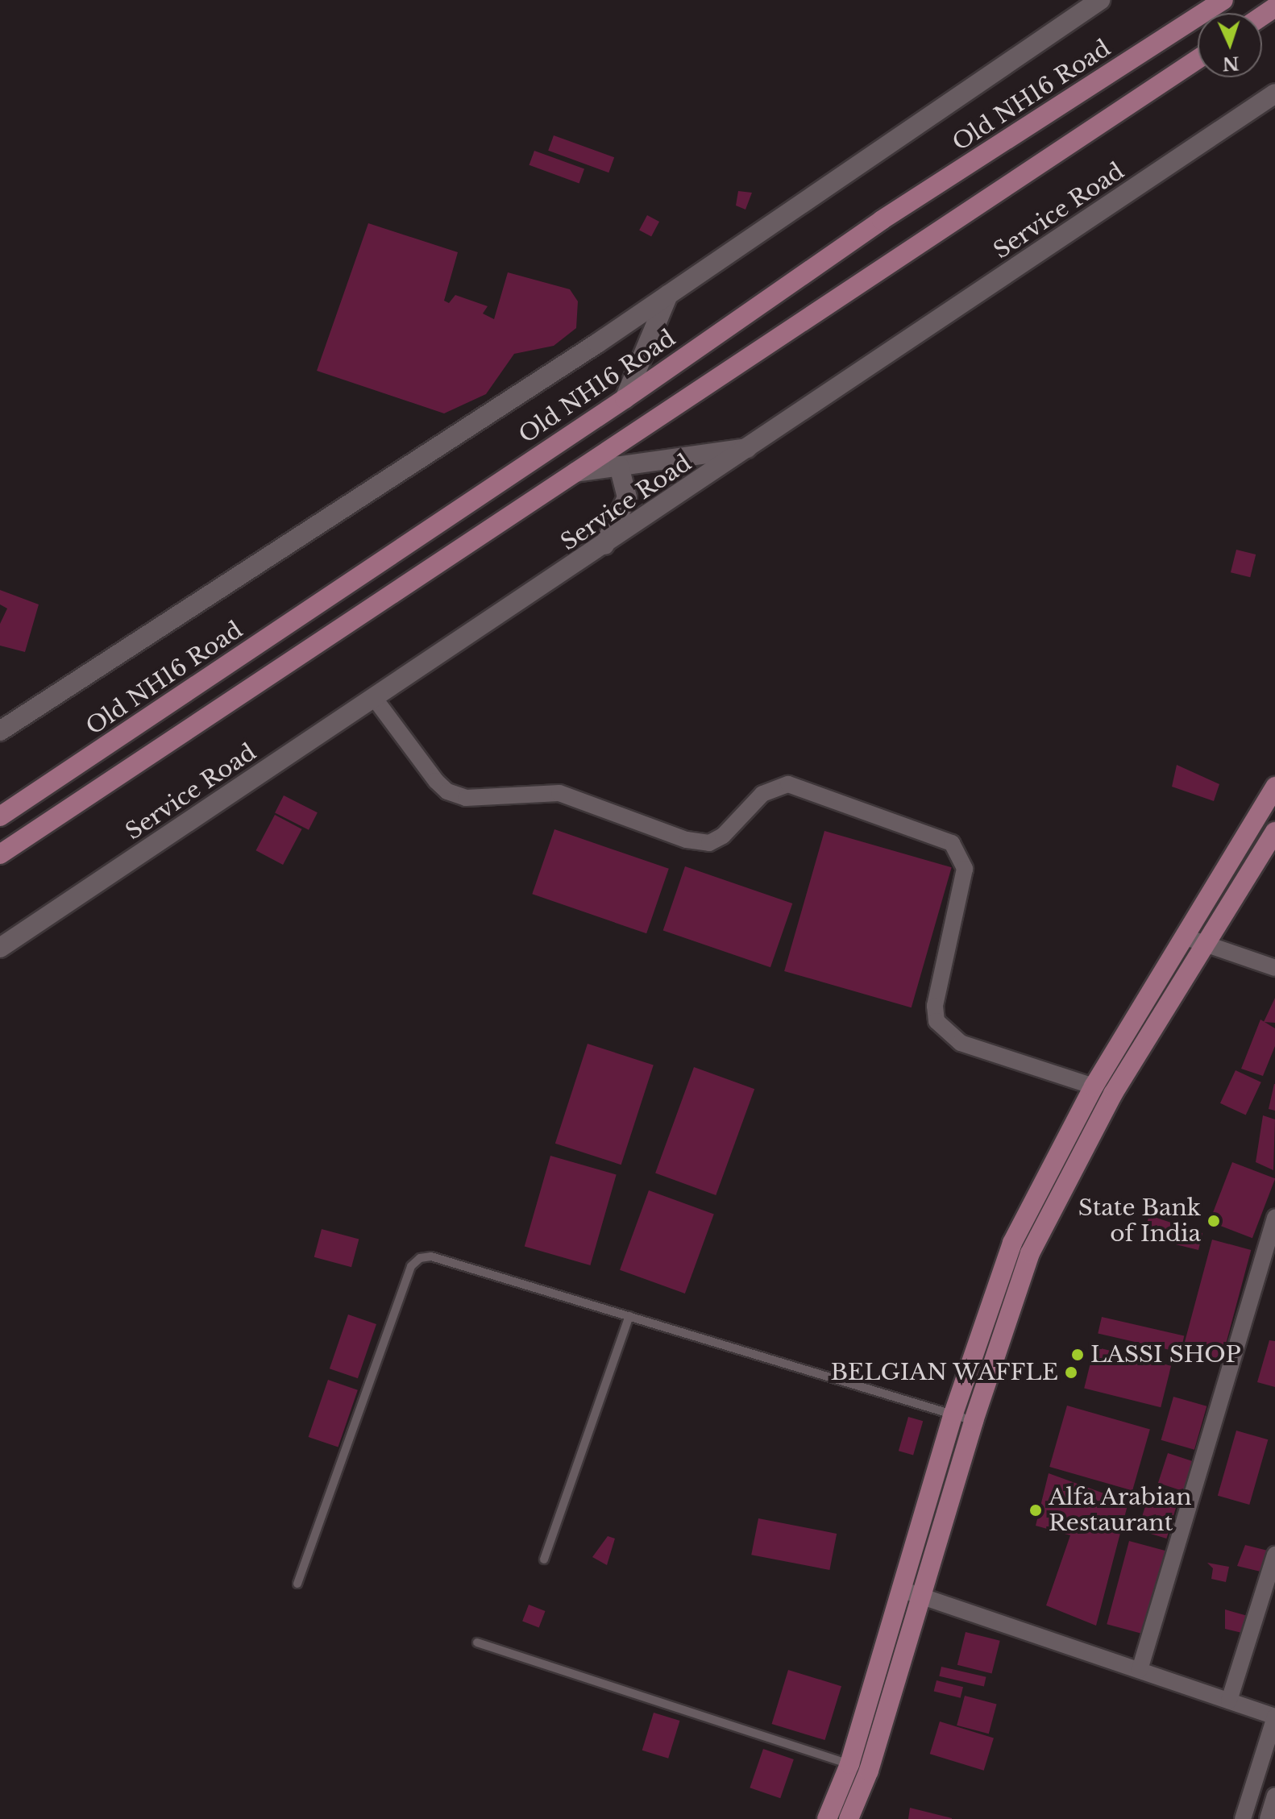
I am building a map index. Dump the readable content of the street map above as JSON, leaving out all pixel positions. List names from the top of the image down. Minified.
{"streets":{"main road":["Old NH16 Road"],"street":["Service Road"]},"places":["State Bank of India","LASSI SHOP","BELGIAN WAFFLE","Alfa Arabian Restaurant"],"north":"bottom"}
